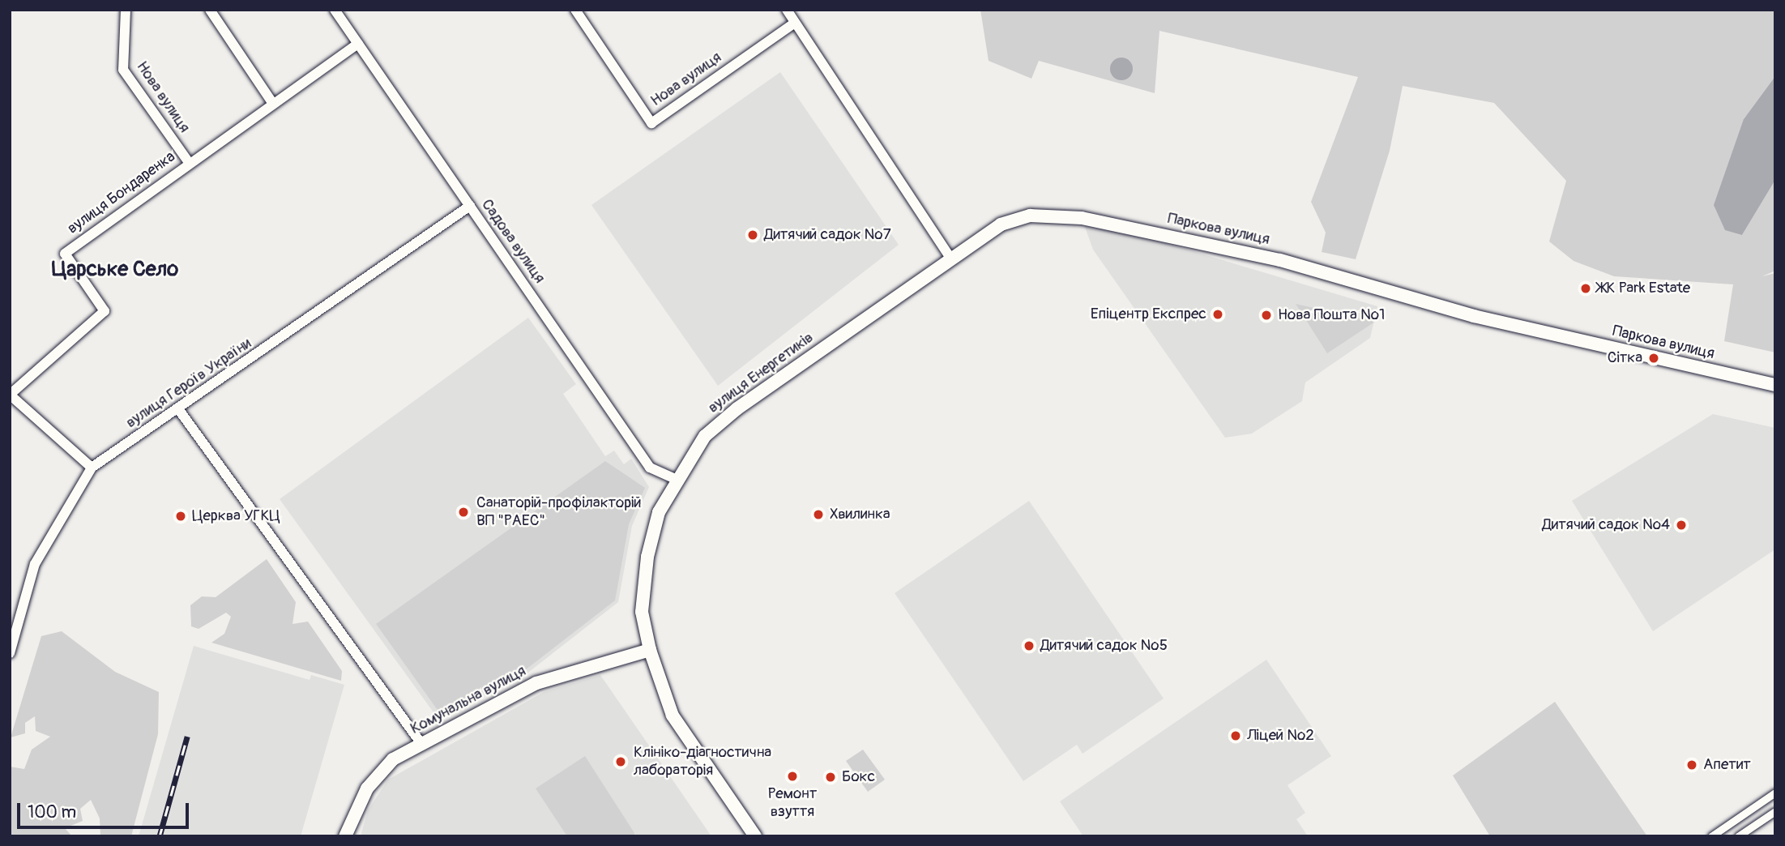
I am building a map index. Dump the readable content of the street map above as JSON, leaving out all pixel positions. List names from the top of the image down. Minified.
{"streets":{"street":["Нова вулиця","вулиця Бондаренка","Паркова вулиця","Садова вулиця","вулиця Енергетиків","вулиця Героїв України","Комунальна вулиця"]},"crossings":[["Нова вулиця","вулиця Бондаренка"],["вулиця Бондаренка","Садова вулиця"],["Паркова вулиця","вулиця Енергетиків"],["Садова вулиця","вулиця Енергетиків"],["Садова вулиця","вулиця Героїв України"],["вулиця Енергетиків","Комунальна вулиця"]],"districts":["Царське Село"],"places":["Дитячий садок №7","ЖК Park Estate","Епіцентр Експрес","Нова Пошта №1","Сітка","Санаторій-профілакторій ВП \"РАЕС\"","Хвилинка","Церква УГКЦ","Дитячий садок №4","Дитячий садок №5","Ліцей №2","Клініко-діагностична лабораторія","Апетит","Ремонт взуття","Бокс"],"scale_bar":"100 m"}
